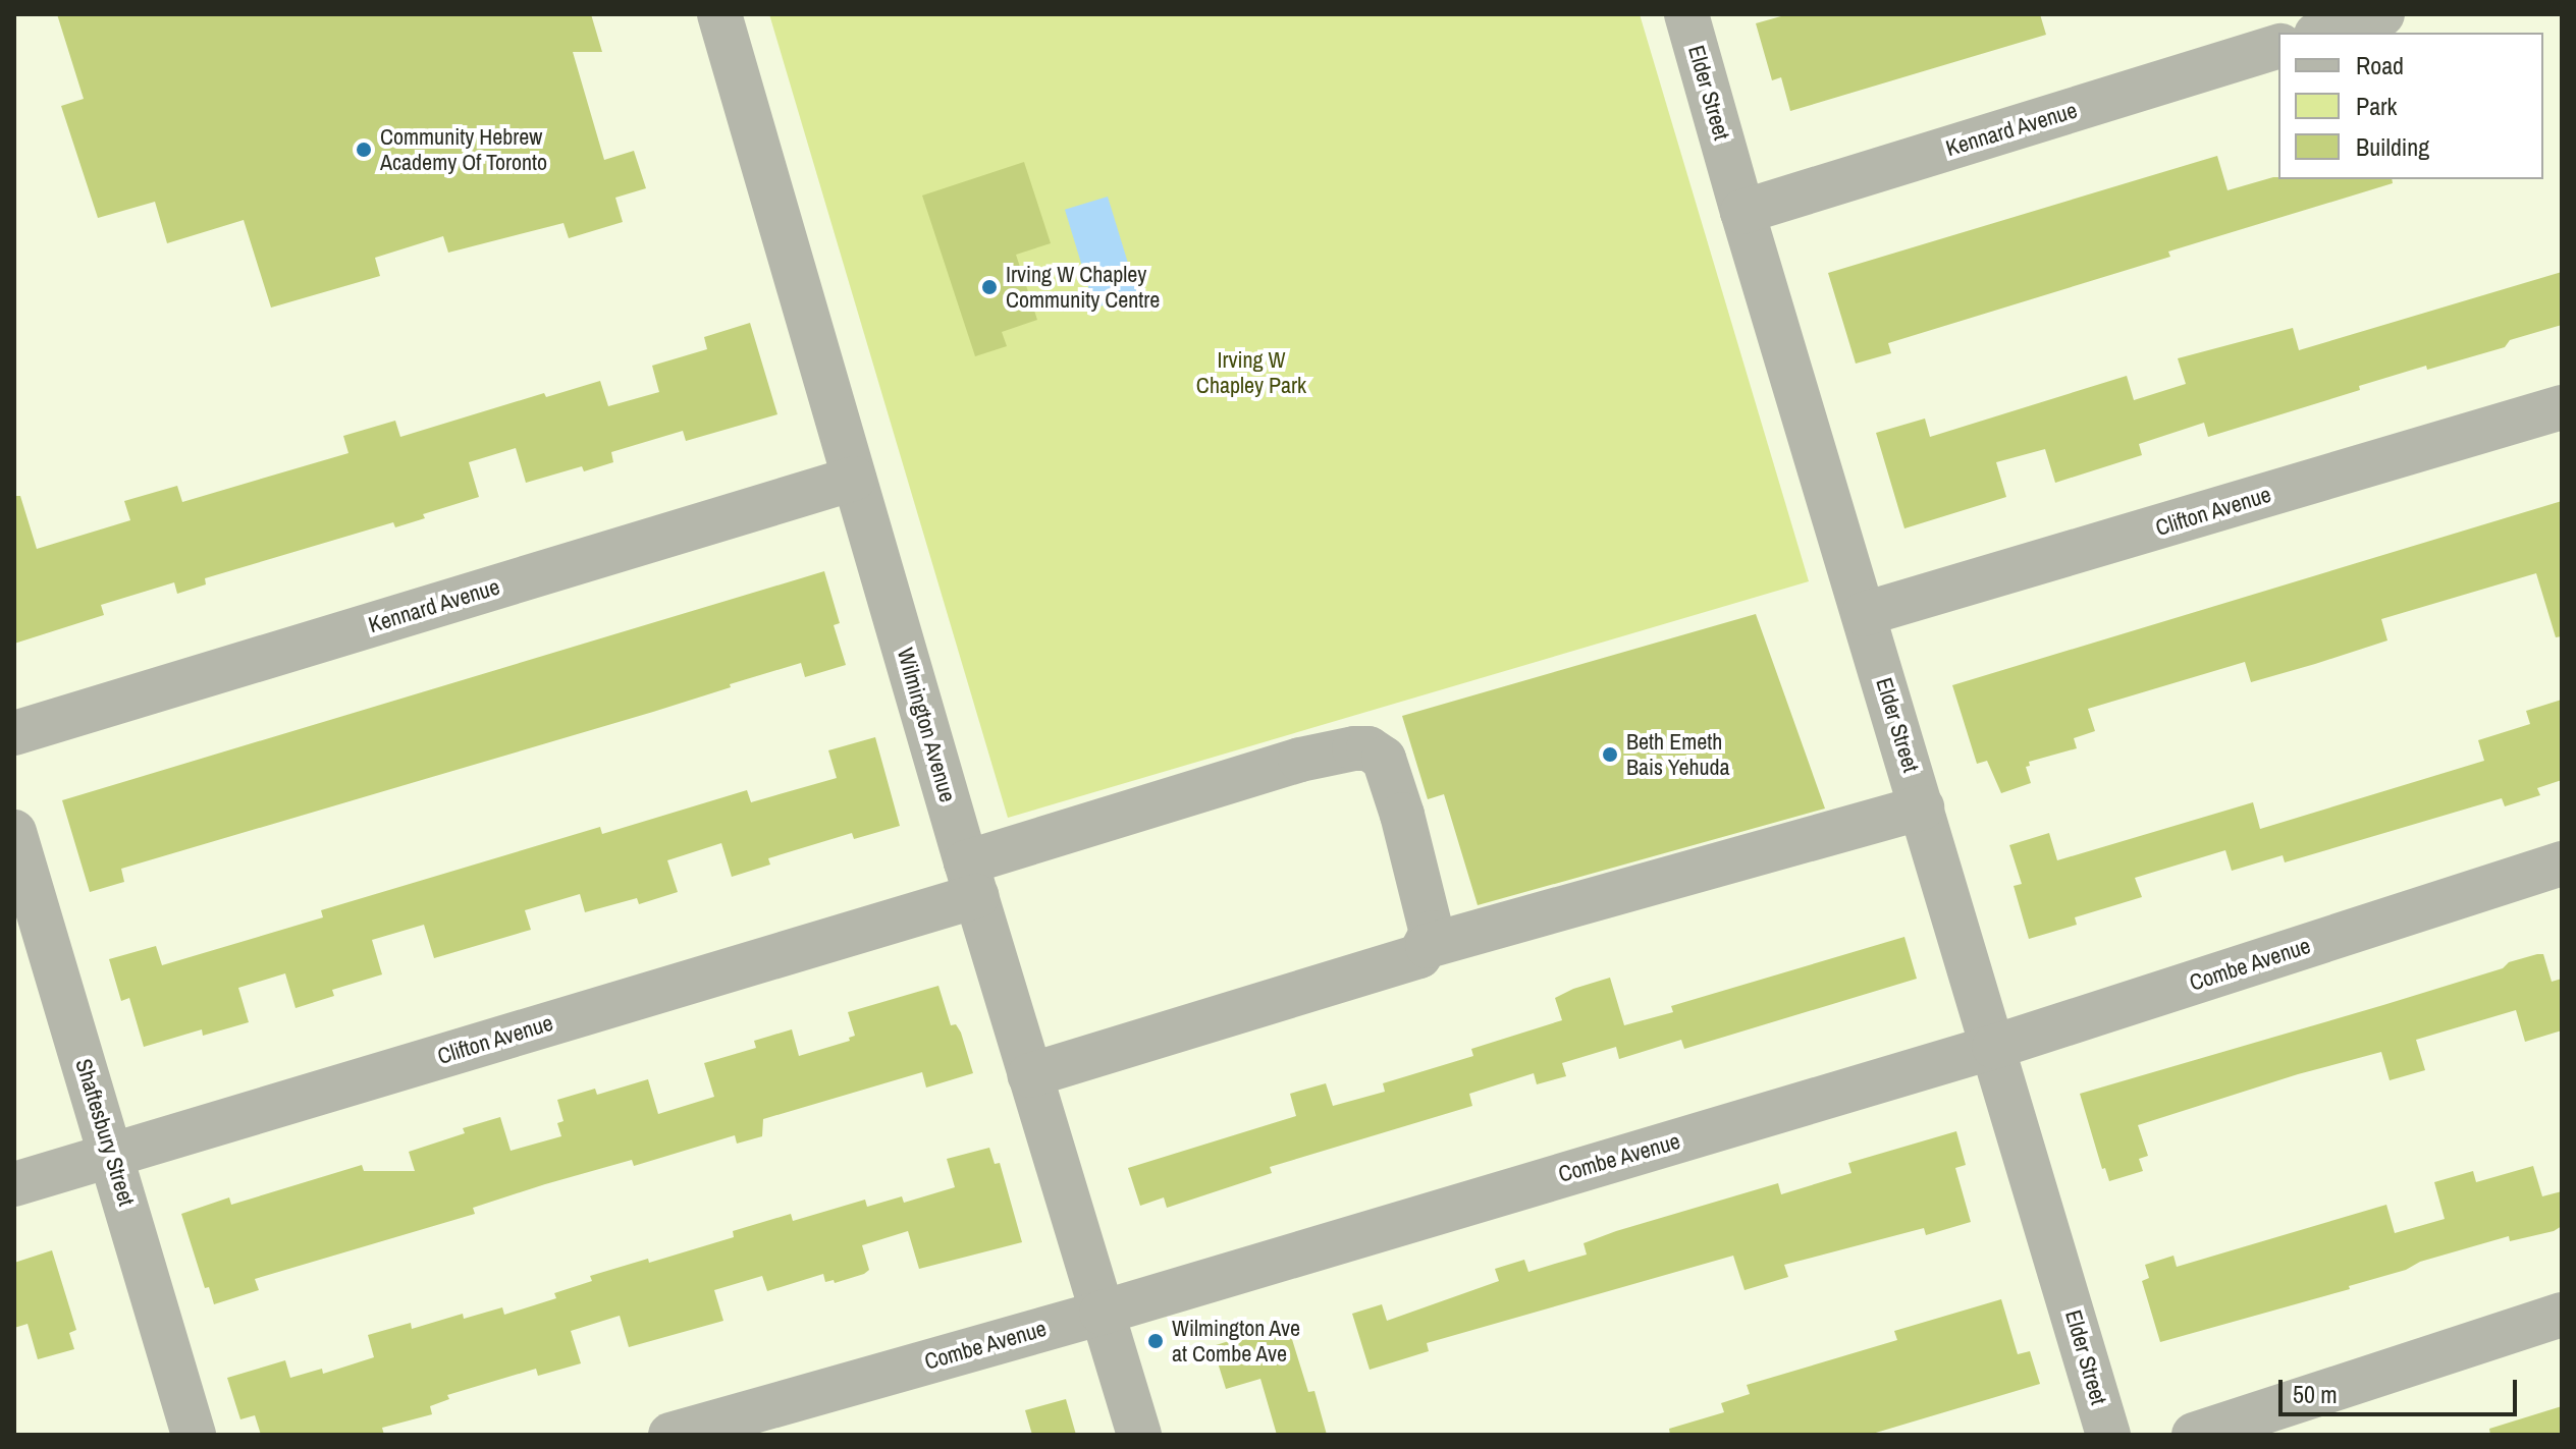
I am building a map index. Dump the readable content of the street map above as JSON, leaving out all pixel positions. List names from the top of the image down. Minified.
{"streets":{"street":["Elder Street","Kennard Avenue","Clifton Avenue","Wilmington Avenue","Combe Avenue","Shaftesbury Street"]},"crossings":[["Elder Street","Kennard Avenue"],["Elder Street","Clifton Avenue"],["Elder Street","Combe Avenue"],["Kennard Avenue","Wilmington Avenue"],["Clifton Avenue","Wilmington Avenue"],["Clifton Avenue","Shaftesbury Street"],["Wilmington Avenue","Combe Avenue"]],"parks":["Irving W Chapley Park"],"places":["Community Hebrew Academy Of Toronto","Irving W Chapley Community Centre","Beth Emeth Bais Yehuda","Wilmington Ave at Combe Ave"],"legend":["Road","Park","Building"],"scale_bar":"50 m"}
